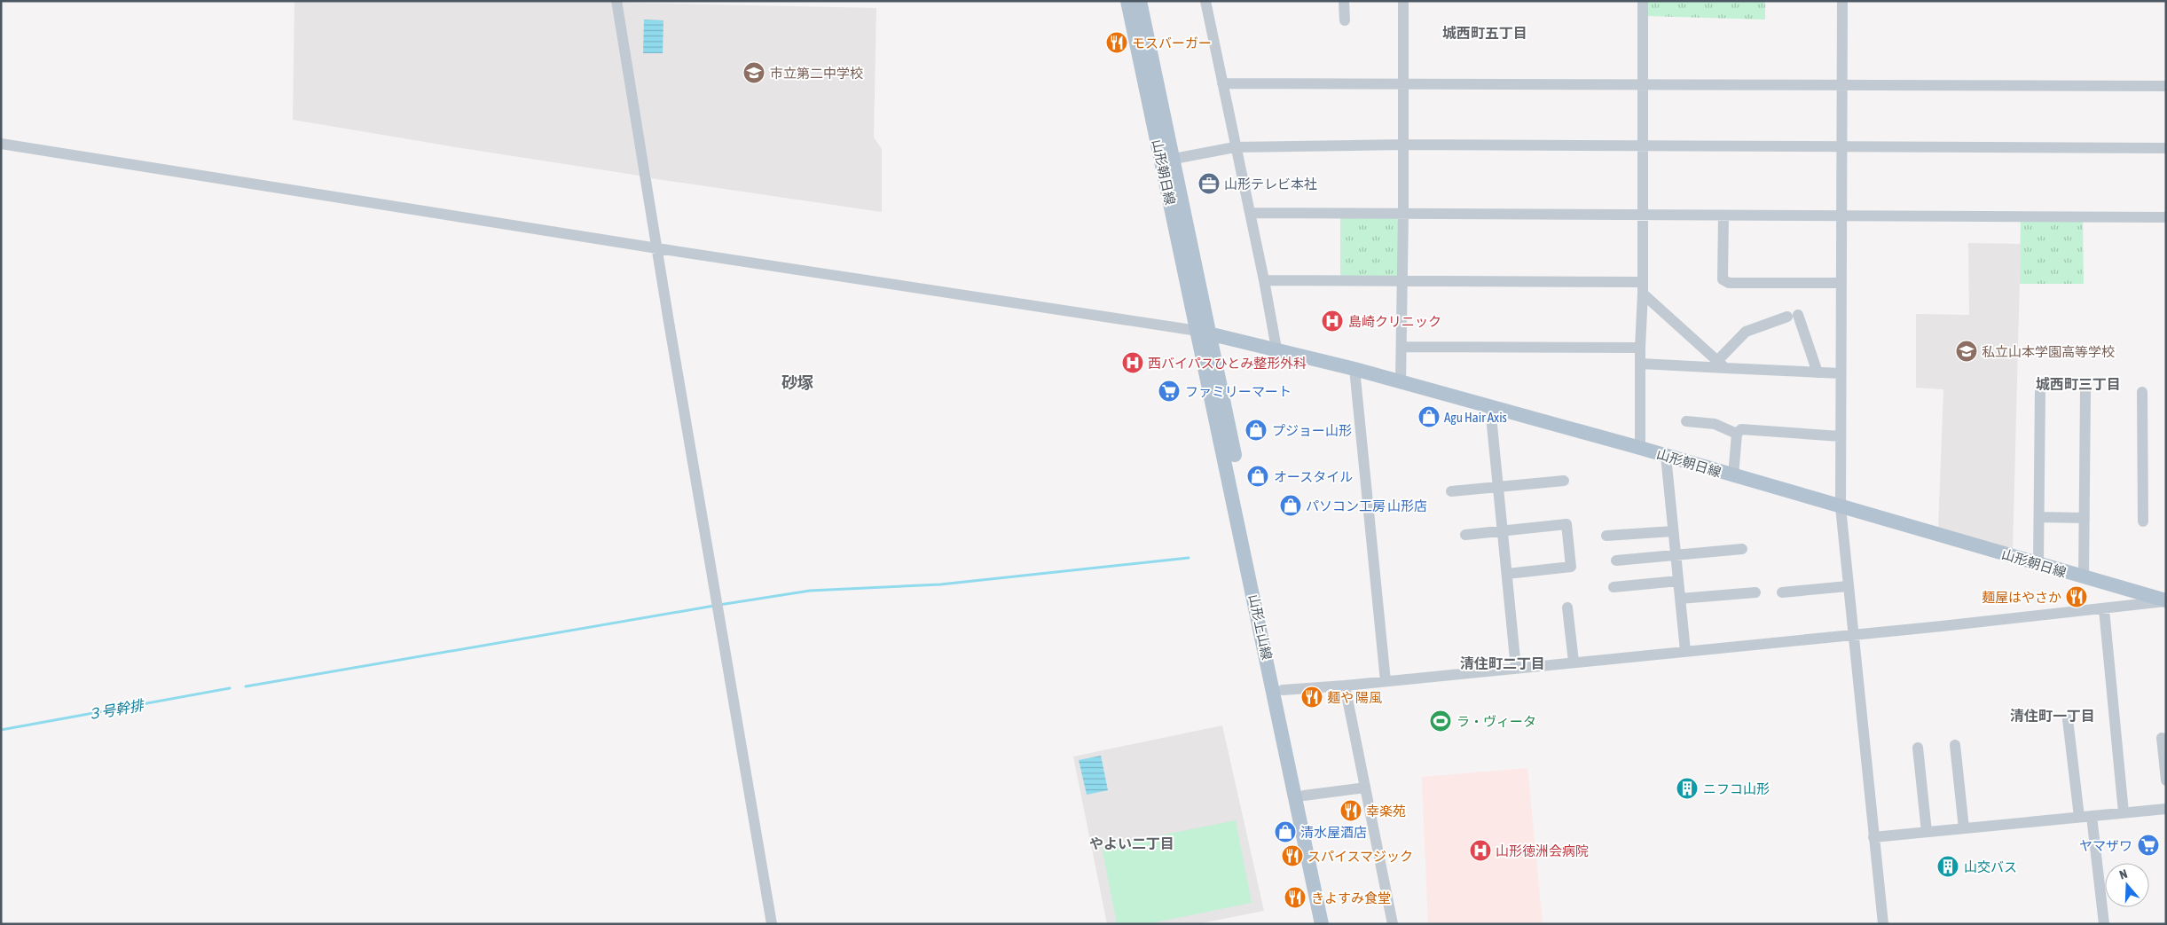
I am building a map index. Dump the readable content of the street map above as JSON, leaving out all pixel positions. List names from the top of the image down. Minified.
{"streets":{"main road":["山形朝日線","山形上山線"]},"crossings":[["山形朝日線","山形上山線"]],"districts":["城西町五丁目","砂塚","城西町三丁目","清住町二丁目","清住町一丁目","やよい二丁目"],"water":["３号幹排"],"places":{"restaurant":["モスバーガー","麺屋はやさか","麺や 陽風","幸楽苑","スパイスマジック","きよすみ食堂"],"school or university":["市立第二中学校","私立山本学園高等学校"],"office":["山形テレビ本社"],"hospital":["島崎クリニック","西バイパスひとみ整形外科","山形徳洲会病院"],"supermarket":["ファミリーマート","ヤマザワ"],"shop":["Agu Hair Axis","プジョー山形","オースタイル","パソコン工房 山形店","清水屋酒店"],"sports":["ラ・ヴィータ"],"building":["ニフコ山形","山交バス"]},"north":"top"}
